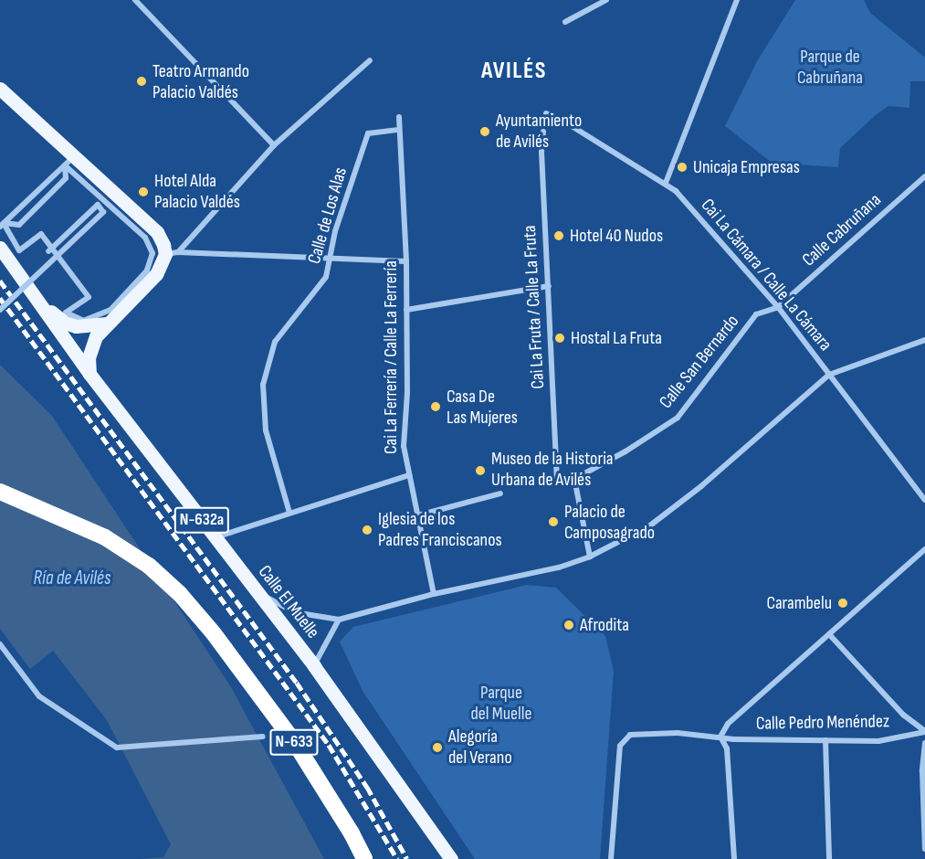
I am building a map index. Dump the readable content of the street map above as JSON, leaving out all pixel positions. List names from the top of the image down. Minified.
{"streets":{"highway":["N-633"],"main road":["N-632a","Calle El Muelle"],"street":["Calle de Los Alas","Calle Cabruñana","Cai La Cámara / Calle La Cámara","Cai La Fruta / Calle La Fruta","Cai La Ferrería / Calle La Ferrería","Calle San Bernardo","Calle Pedro Menéndez"]},"crossings":[["Calle de Los Alas","Cai La Ferrería / Calle La Ferrería"],["Calle Cabruñana","Cai La Cámara / Calle La Cámara"],["Calle Cabruñana","Calle San Bernardo"],["Cai La Cámara / Calle La Cámara","Calle San Bernardo"],["Cai La Fruta / Calle La Fruta","Calle San Bernardo"]],"districts":["AVILÉS"],"water":["Ría de Avilés"],"parks":["Parque de Cabruñana","Parque del Muelle"],"places":["Teatro Armando Palacio Valdés","Ayuntamiento de Avilés","Unicaja Empresas","Hotel Alda Palacio Valdés","Hotel 40 Nudos","Hostal La Fruta","Casa De Las Mujeres","Museo de la Historia Urbana de Avilés","Palacio de Camposagrado","Iglesia de los Padres Franciscanos","Carambelu","Afrodita","Alegoría del Verano"]}
